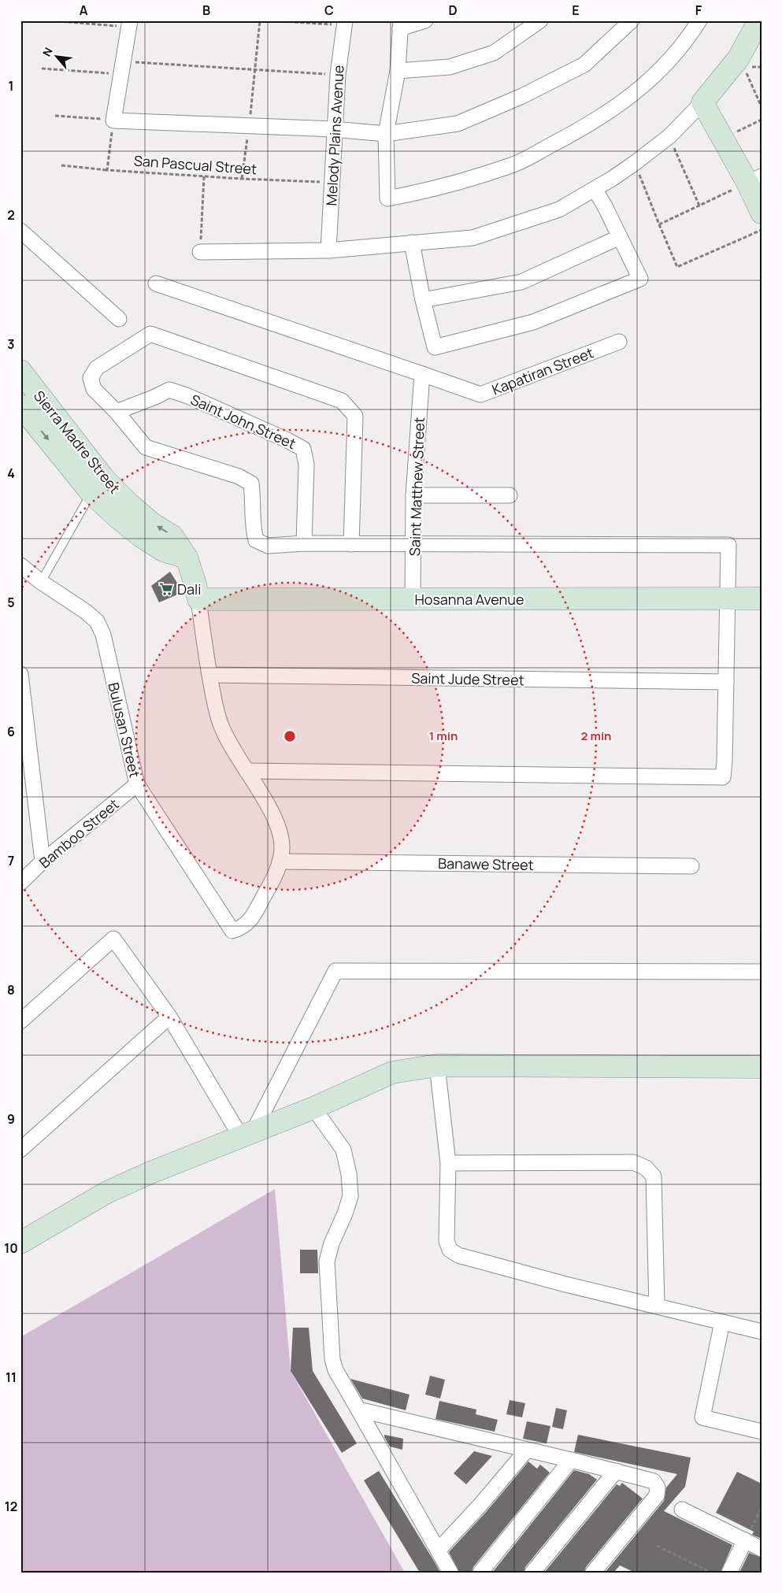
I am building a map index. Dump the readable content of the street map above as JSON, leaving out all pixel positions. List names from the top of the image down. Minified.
{"streets":{"main road":["Sierra Madre Street","Hosanna Avenue"],"street":["Melody Plains Avenue","Kapatiran Street","Saint John Street","Saint Matthew Street","Saint Jude Street","Bulusan Street","Bamboo Street","Banawe Street"],"path":["San Pascual Street"]},"crossings":[["Melody Plains Avenue","San Pascual Street"],["Kapatiran Street","Saint Matthew Street"],["Sierra Madre Street","Hosanna Avenue"],["Sierra Madre Street","Saint Jude Street"],["Sierra Madre Street","Bulusan Street"],["Sierra Madre Street","Banawe Street"],["Saint Matthew Street","Hosanna Avenue"],["Bulusan Street","Bamboo Street"]],"places":{"supermarket":["Dali"]},"north":"top left","grid":{"columns":["A","B","C","D","E","F"],"rows":["1","2","3","4","5","6","7","8","9","10","11","12"]},"rings":["1 min","2 min"]}
